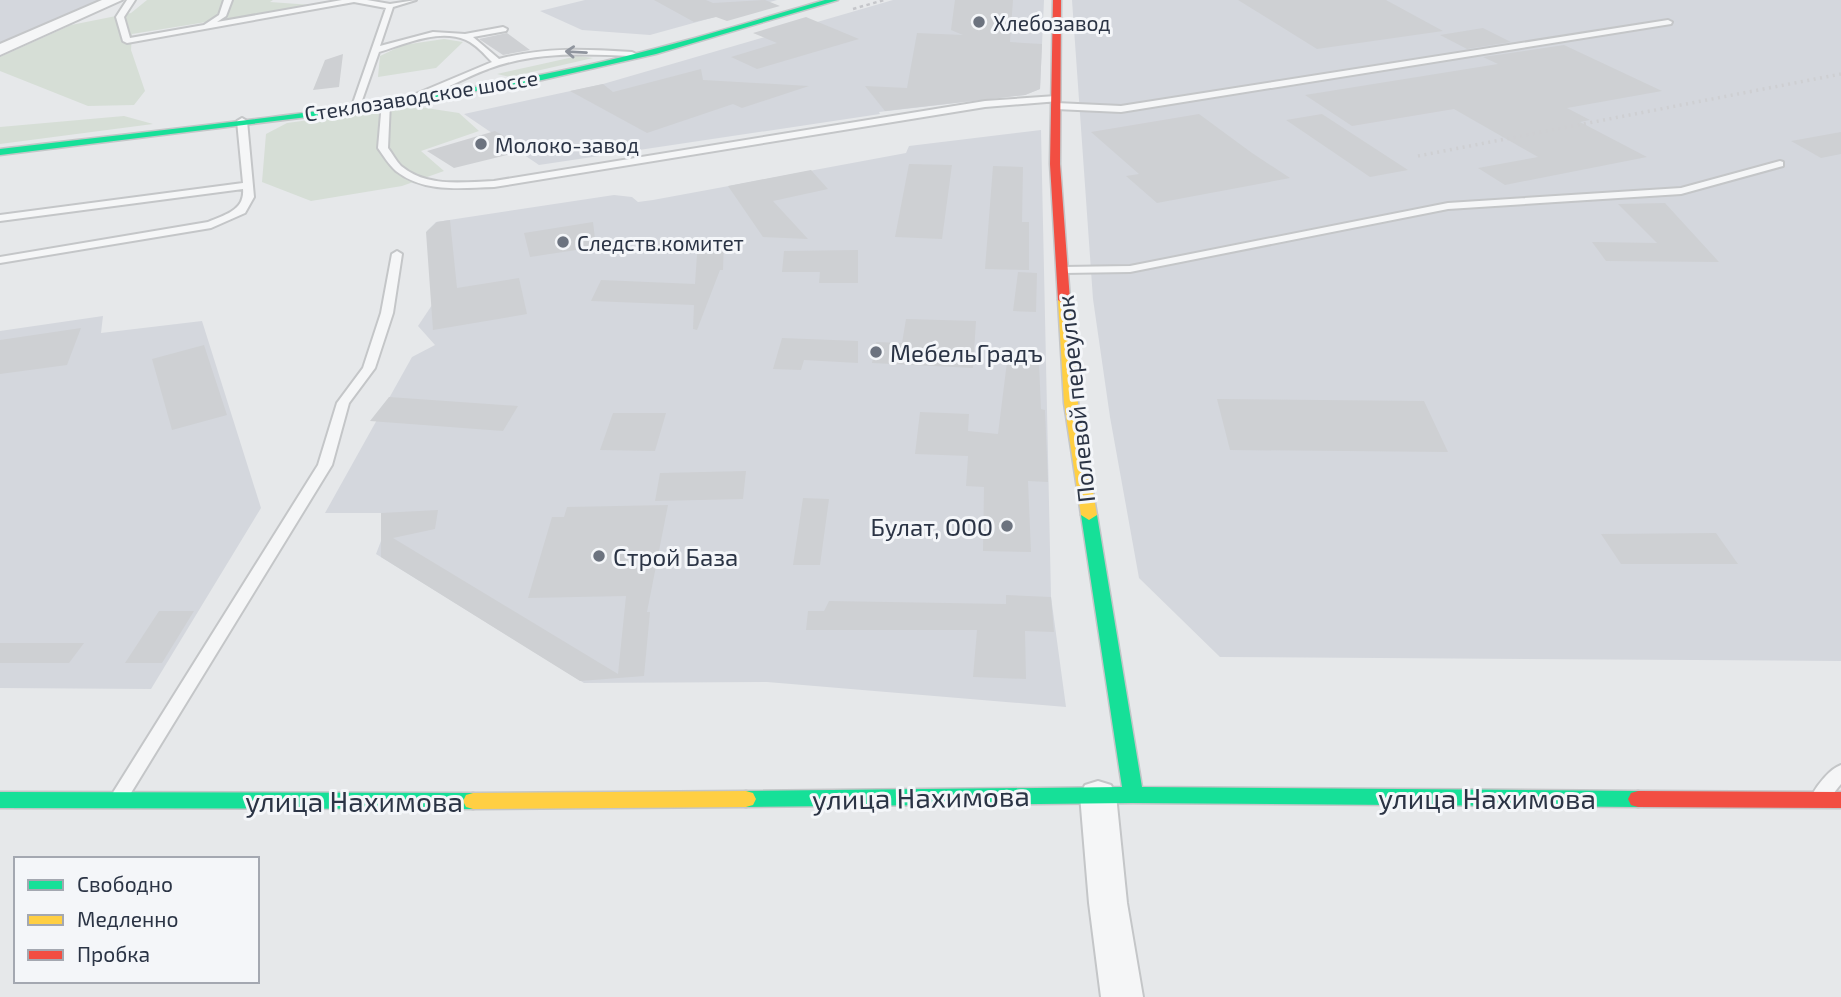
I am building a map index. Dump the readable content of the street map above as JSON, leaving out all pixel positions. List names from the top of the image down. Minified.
{"streets":{"main road":["Стеклозаводское шоссе","Полевой переулок","улица Нахимова"]},"crossings":[["Полевой переулок","улица Нахимова"]],"places":["Хлебозавод","Молоко-завод","Следств.комитет","МебельГрадъ","Булат, ООО","Строй База"],"legend":["Свободно","Медленно","Пробка"]}
